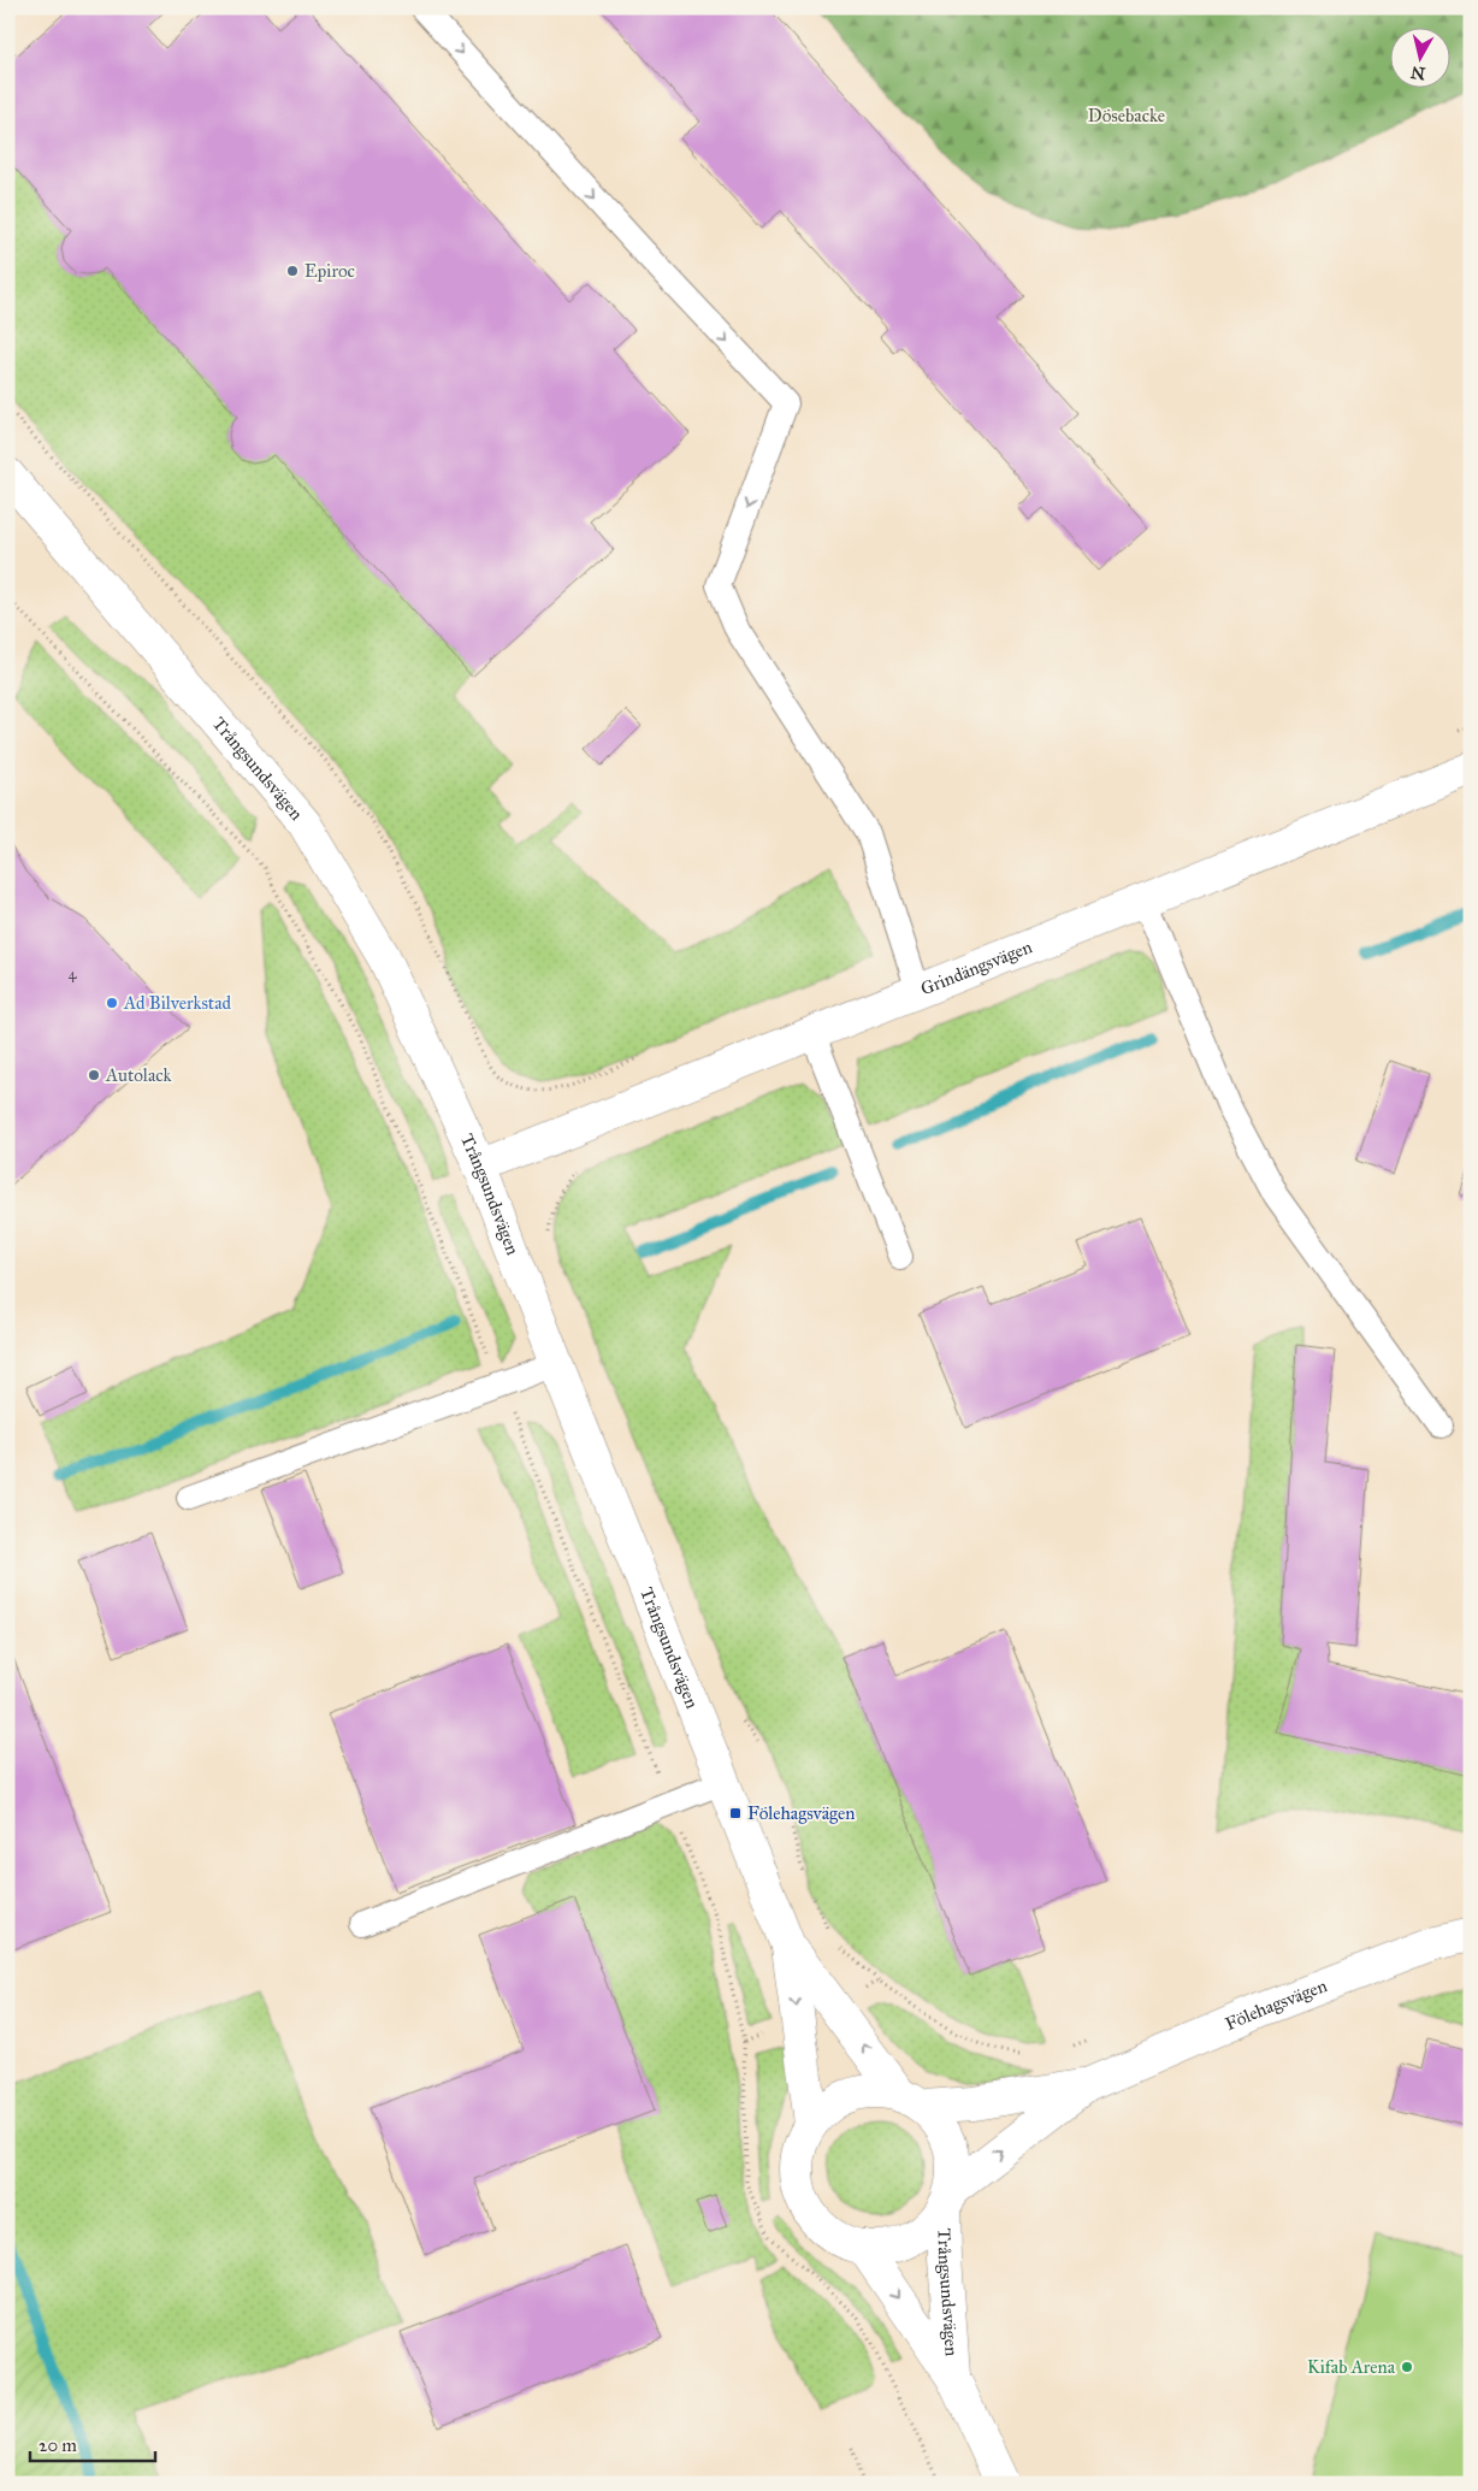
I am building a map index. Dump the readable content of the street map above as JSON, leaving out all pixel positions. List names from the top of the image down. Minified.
{"streets":{"main road":["Trångsundsvägen","Grindängsvägen","Fölehagsvägen"]},"crossings":[["Trångsundsvägen","Grindängsvägen"],["Trångsundsvägen","Fölehagsvägen"]],"parks":["Dösebacke"],"places":{"other":["Epiroc","Ad Bilverkstad","Autolack","Kifab Arena"],"transit":["Fölehagsvägen"]},"house_numbers":["4"],"scale_bar":"20 m","north":"bottom"}
